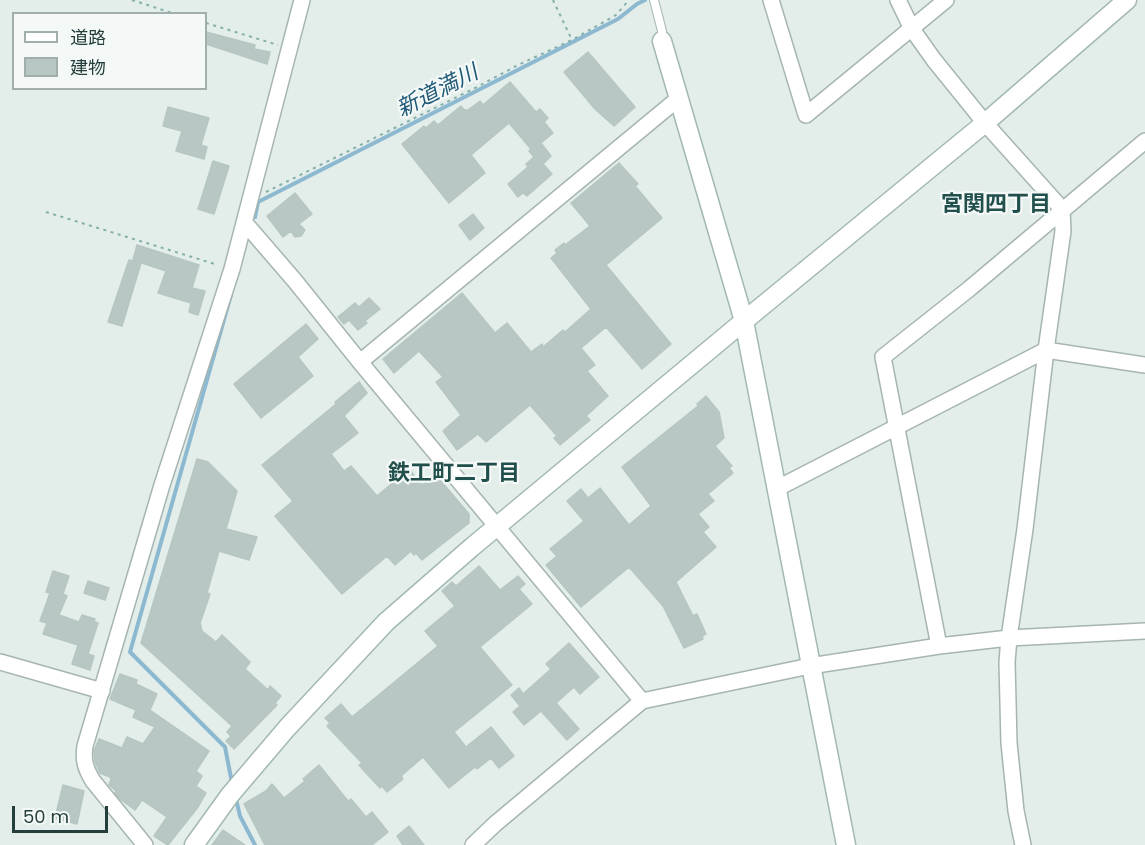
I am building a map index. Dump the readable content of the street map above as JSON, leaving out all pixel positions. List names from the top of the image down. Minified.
{"districts":["宮関四丁目","鉄工町二丁目"],"water":["新道満川"],"legend":["道路","建物"],"scale_bar":"50 m"}
